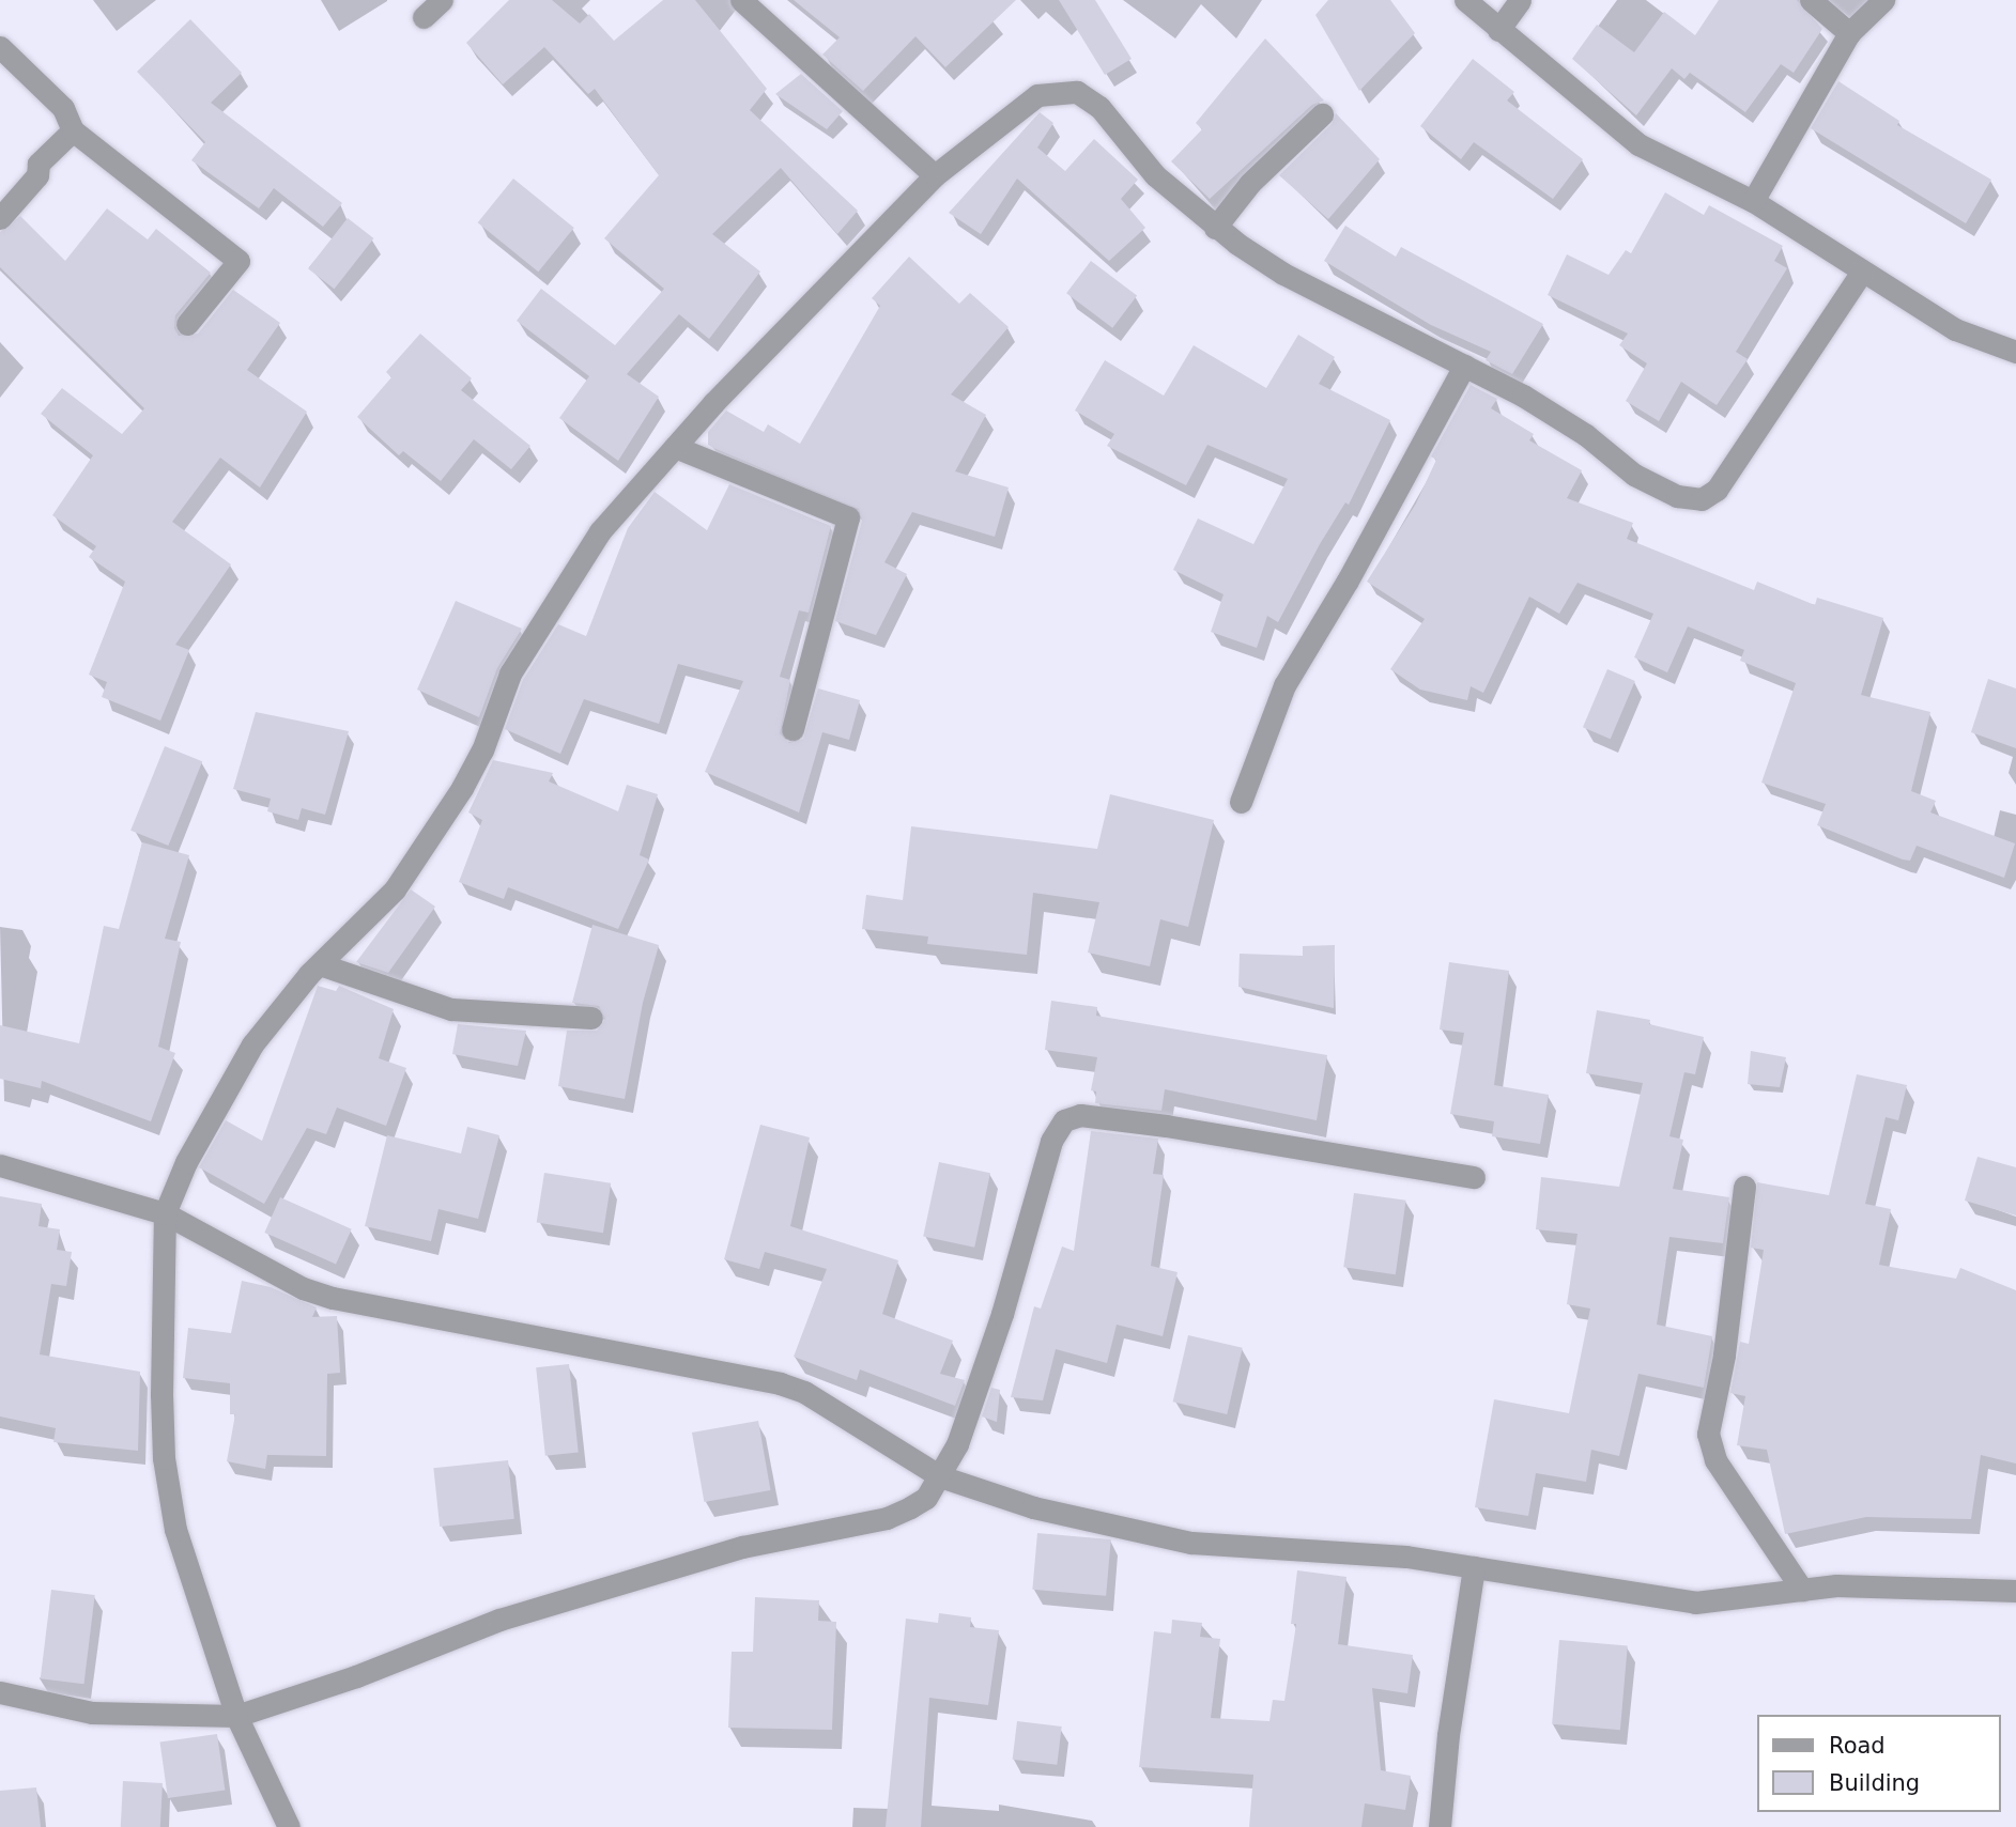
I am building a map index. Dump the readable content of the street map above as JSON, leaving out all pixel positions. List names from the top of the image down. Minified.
{"legend":["Road","Building"]}
